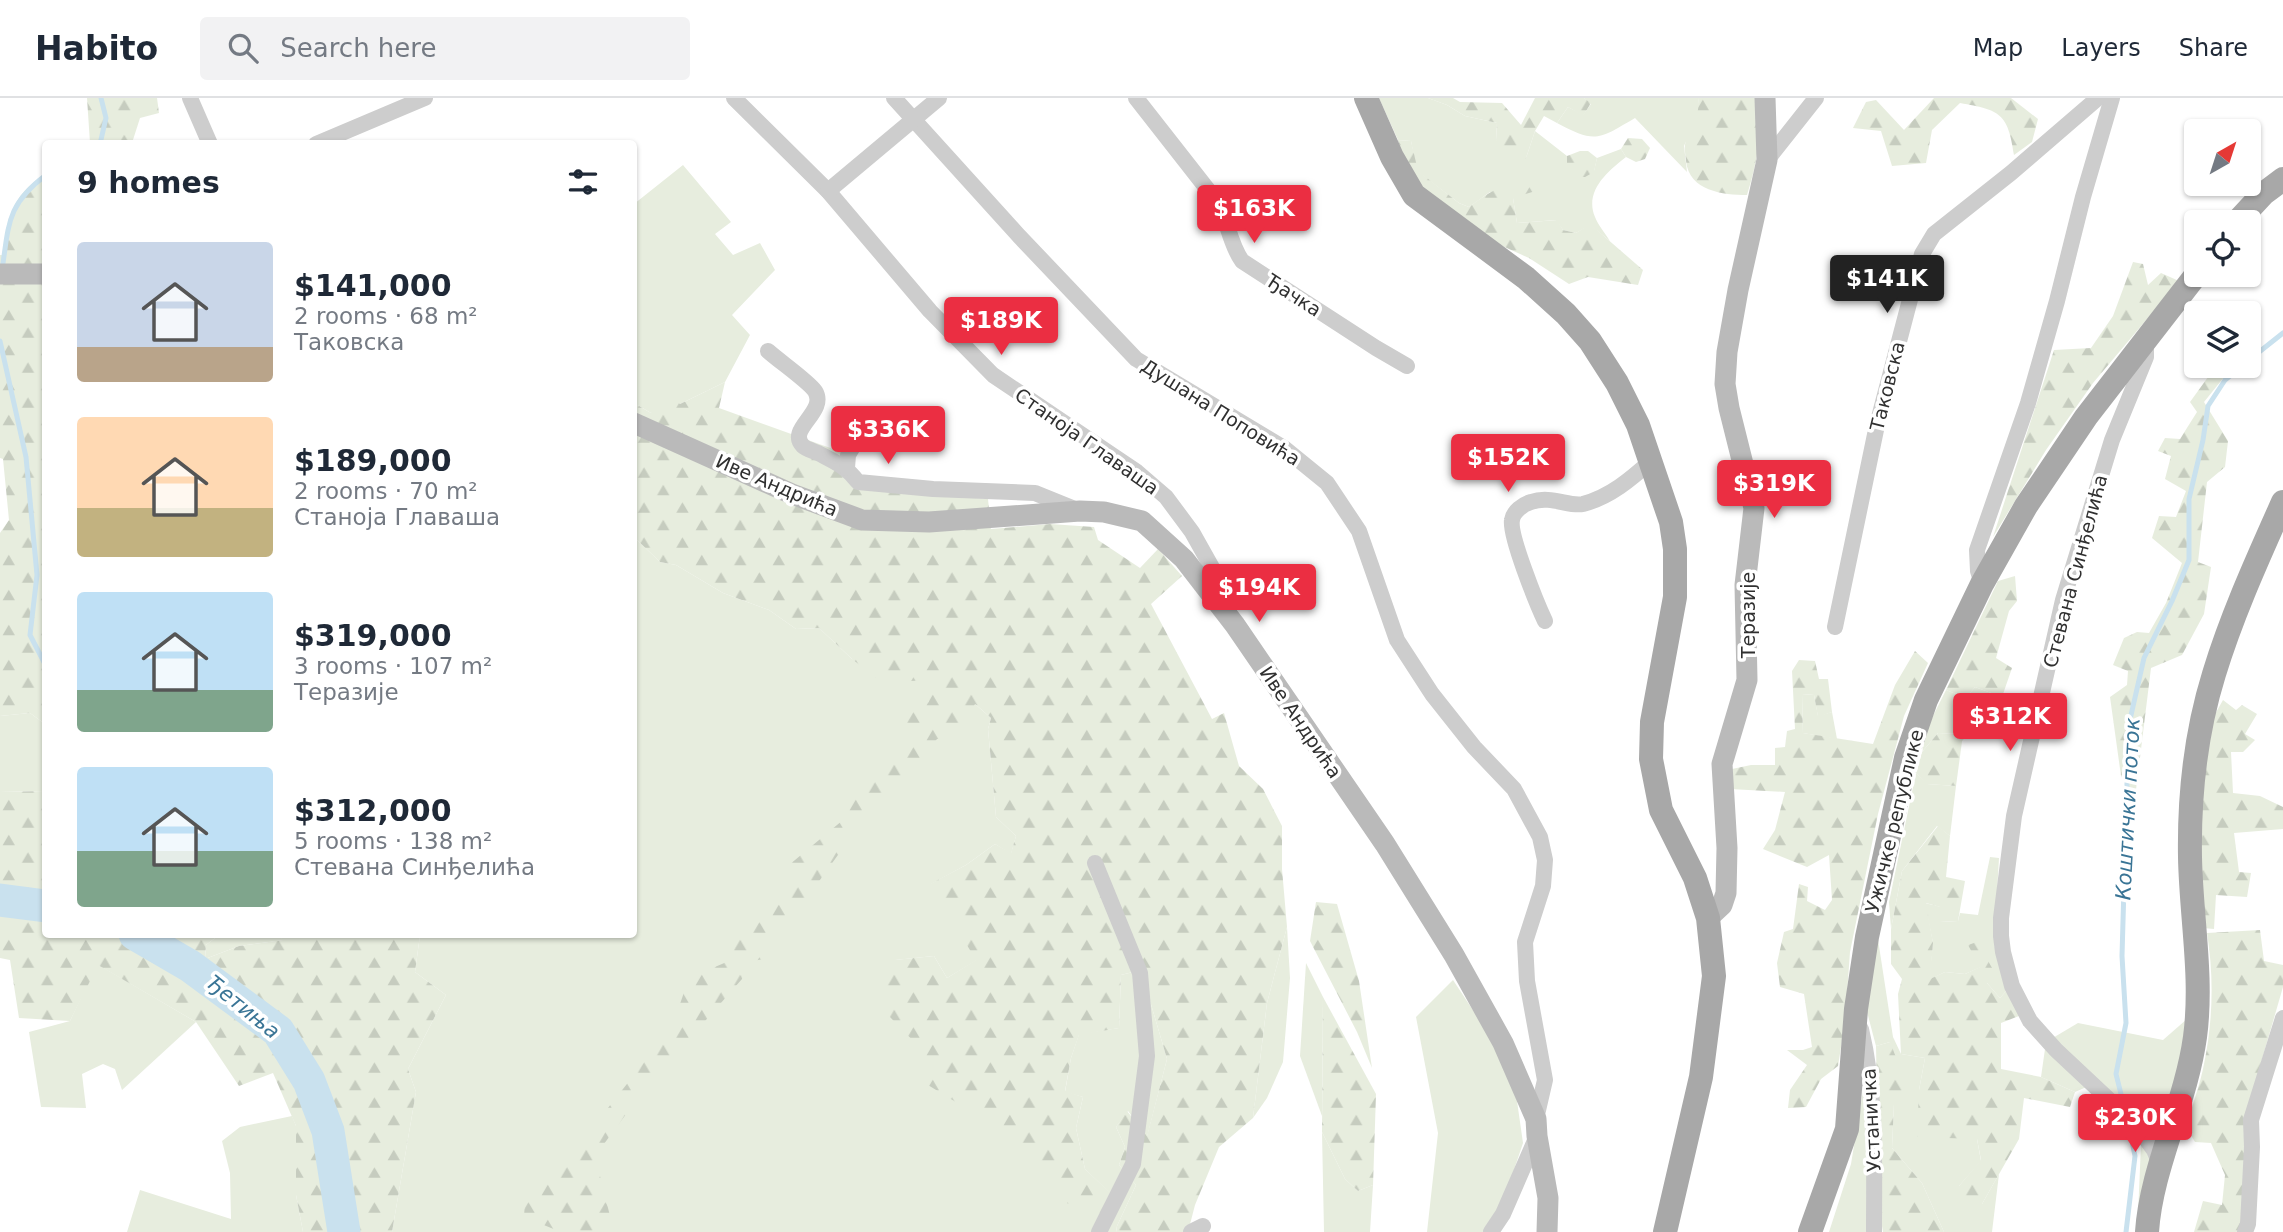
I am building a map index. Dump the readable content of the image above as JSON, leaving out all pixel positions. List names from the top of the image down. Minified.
{"streets":{"main road":["Ужичке републике"],"street":["Ђачка","Таковска","Душана Поповића","Станоја Главаша","Иве Андрића","Стевана Синђелића","Теразије","Устаничка"]},"crossings":[["Душана Поповића","Иве Андрића"],["Станоја Главаша","Иве Андрића"],["Стевана Синђелића","Ужичке републике"],["Ужичке републике","Устаничка"]],"water":["Коштички поток","Ђетиња"],"north":"top right","page":{"header":"Habito","search":"Search here","nav":["Map","Layers","Share"],"heading":"9 homes","price":["$163K","$141K","$189K","$336K","$152K","$319K","$194K","$312K","$230K"],"list":[{"name":"$141,000","note":"2 rooms · 68 m² · Таковска"},{"name":"$189,000","note":"2 rooms · 70 m² · Станоја Главаша"},{"name":"$319,000","note":"3 rooms · 107 m² · Теразије"},{"name":"$312,000","note":"5 rooms · 138 m² · Стевана Синђелића"}]}}
